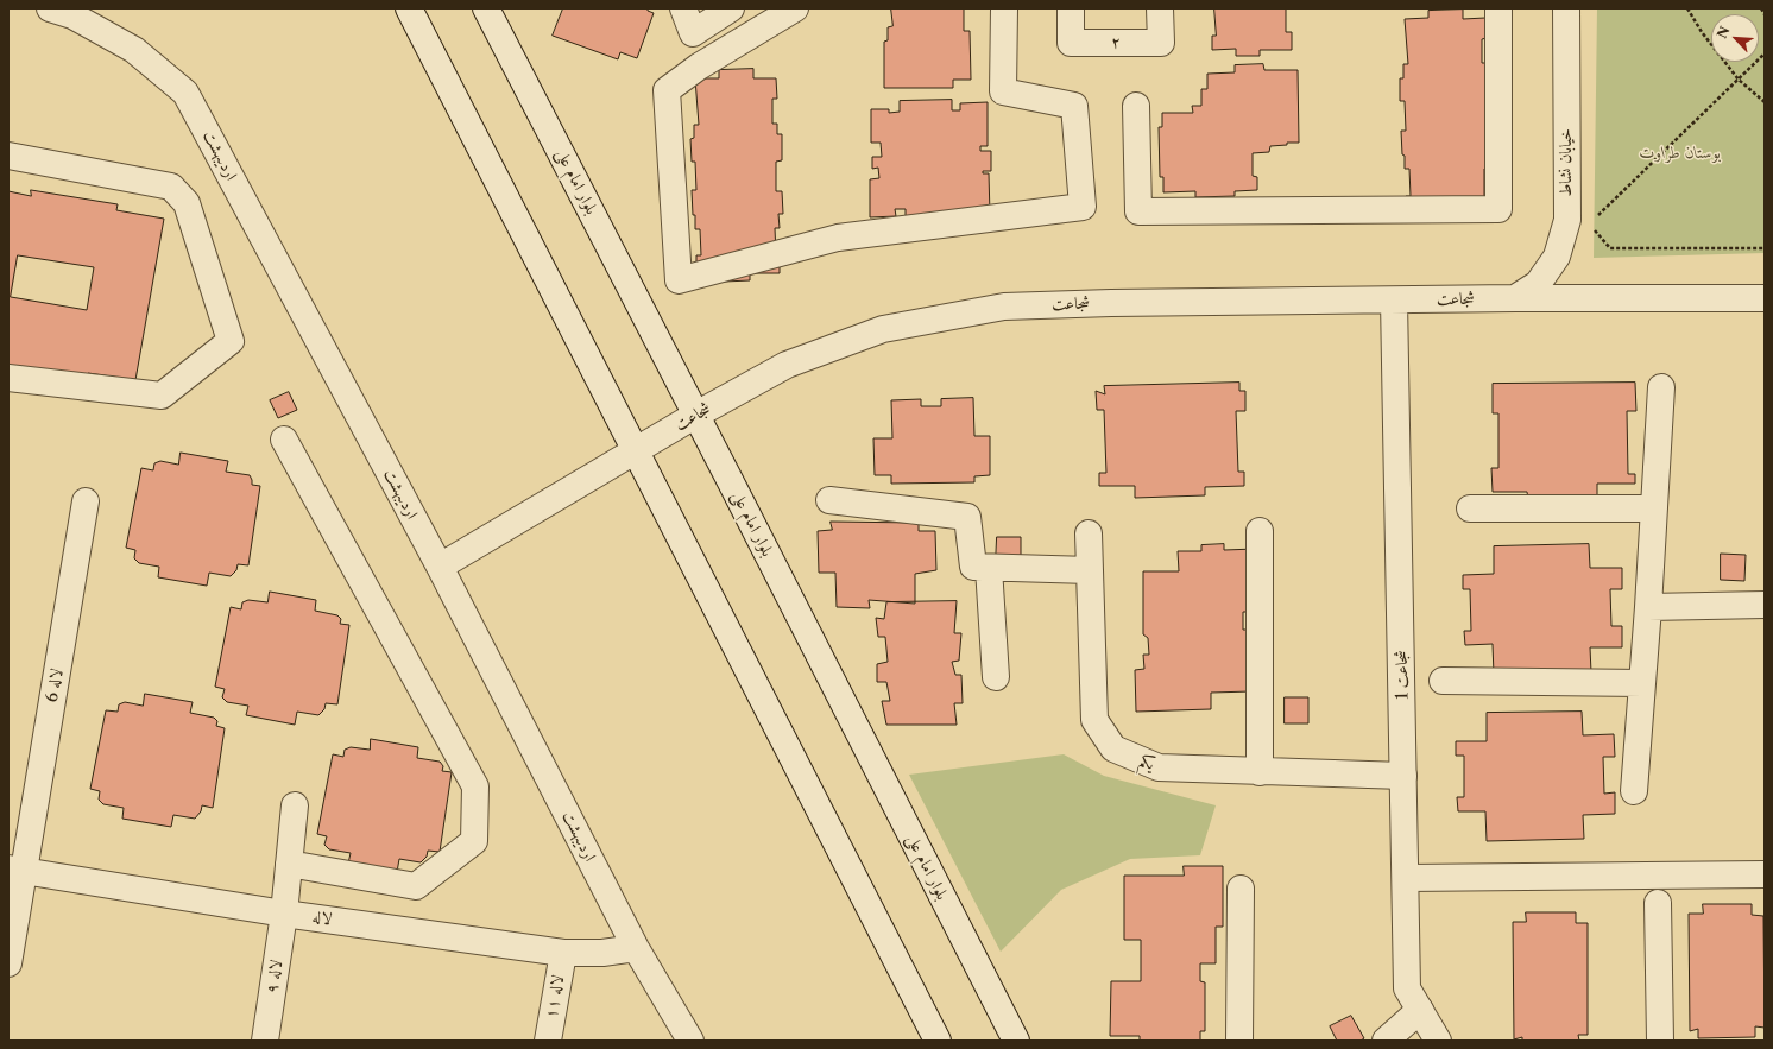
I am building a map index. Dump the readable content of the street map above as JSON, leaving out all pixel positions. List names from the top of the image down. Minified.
{"streets":{"street":["۲","اردیبهشت","خیابان نشاط","بلوار امام علی","شجاعت","شجاعت 1","لاله 6","یکم","لاله","لاله ۹","لاله ۱۱"]},"crossings":[["اردیبهشت","شجاعت"],["اردیبهشت","لاله"],["خیابان نشاط","شجاعت"],["بلوار امام علی","شجاعت"],["شجاعت","شجاعت 1"],["شجاعت 1","یکم"],["لاله 6","لاله"],["لاله","لاله ۹"],["لاله","لاله ۱۱"]],"parks":["بوستان طراوت"],"north":"top left"}
